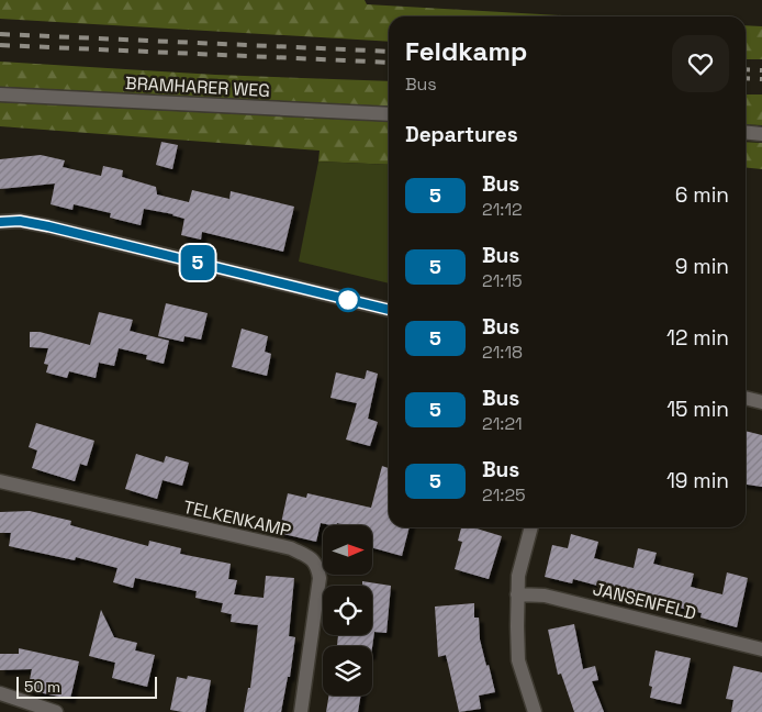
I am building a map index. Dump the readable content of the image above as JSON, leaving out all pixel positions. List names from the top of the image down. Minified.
{"streets":{"street":["BRAMHARER WEG","TELKENKAMP","JANSENFELD"]},"lines":["bus line 5"],"scale_bar":"50 m","north":"right","page":{"on_map":"5","heading":[["Feldkamp","Bus"],"Departures"],"list":[{"mark":"5","name":"Bus","note":"21:12","value":"6 min"},{"mark":"5","name":"Bus","note":"21:15","value":"9 min"},{"mark":"5","name":"Bus","note":"21:18","value":"12 min"},{"mark":"5","name":"Bus","note":"21:21","value":"15 min"},{"mark":"5","name":"Bus","note":"21:25","value":"19 min"}],"scale":"50 m"}}
